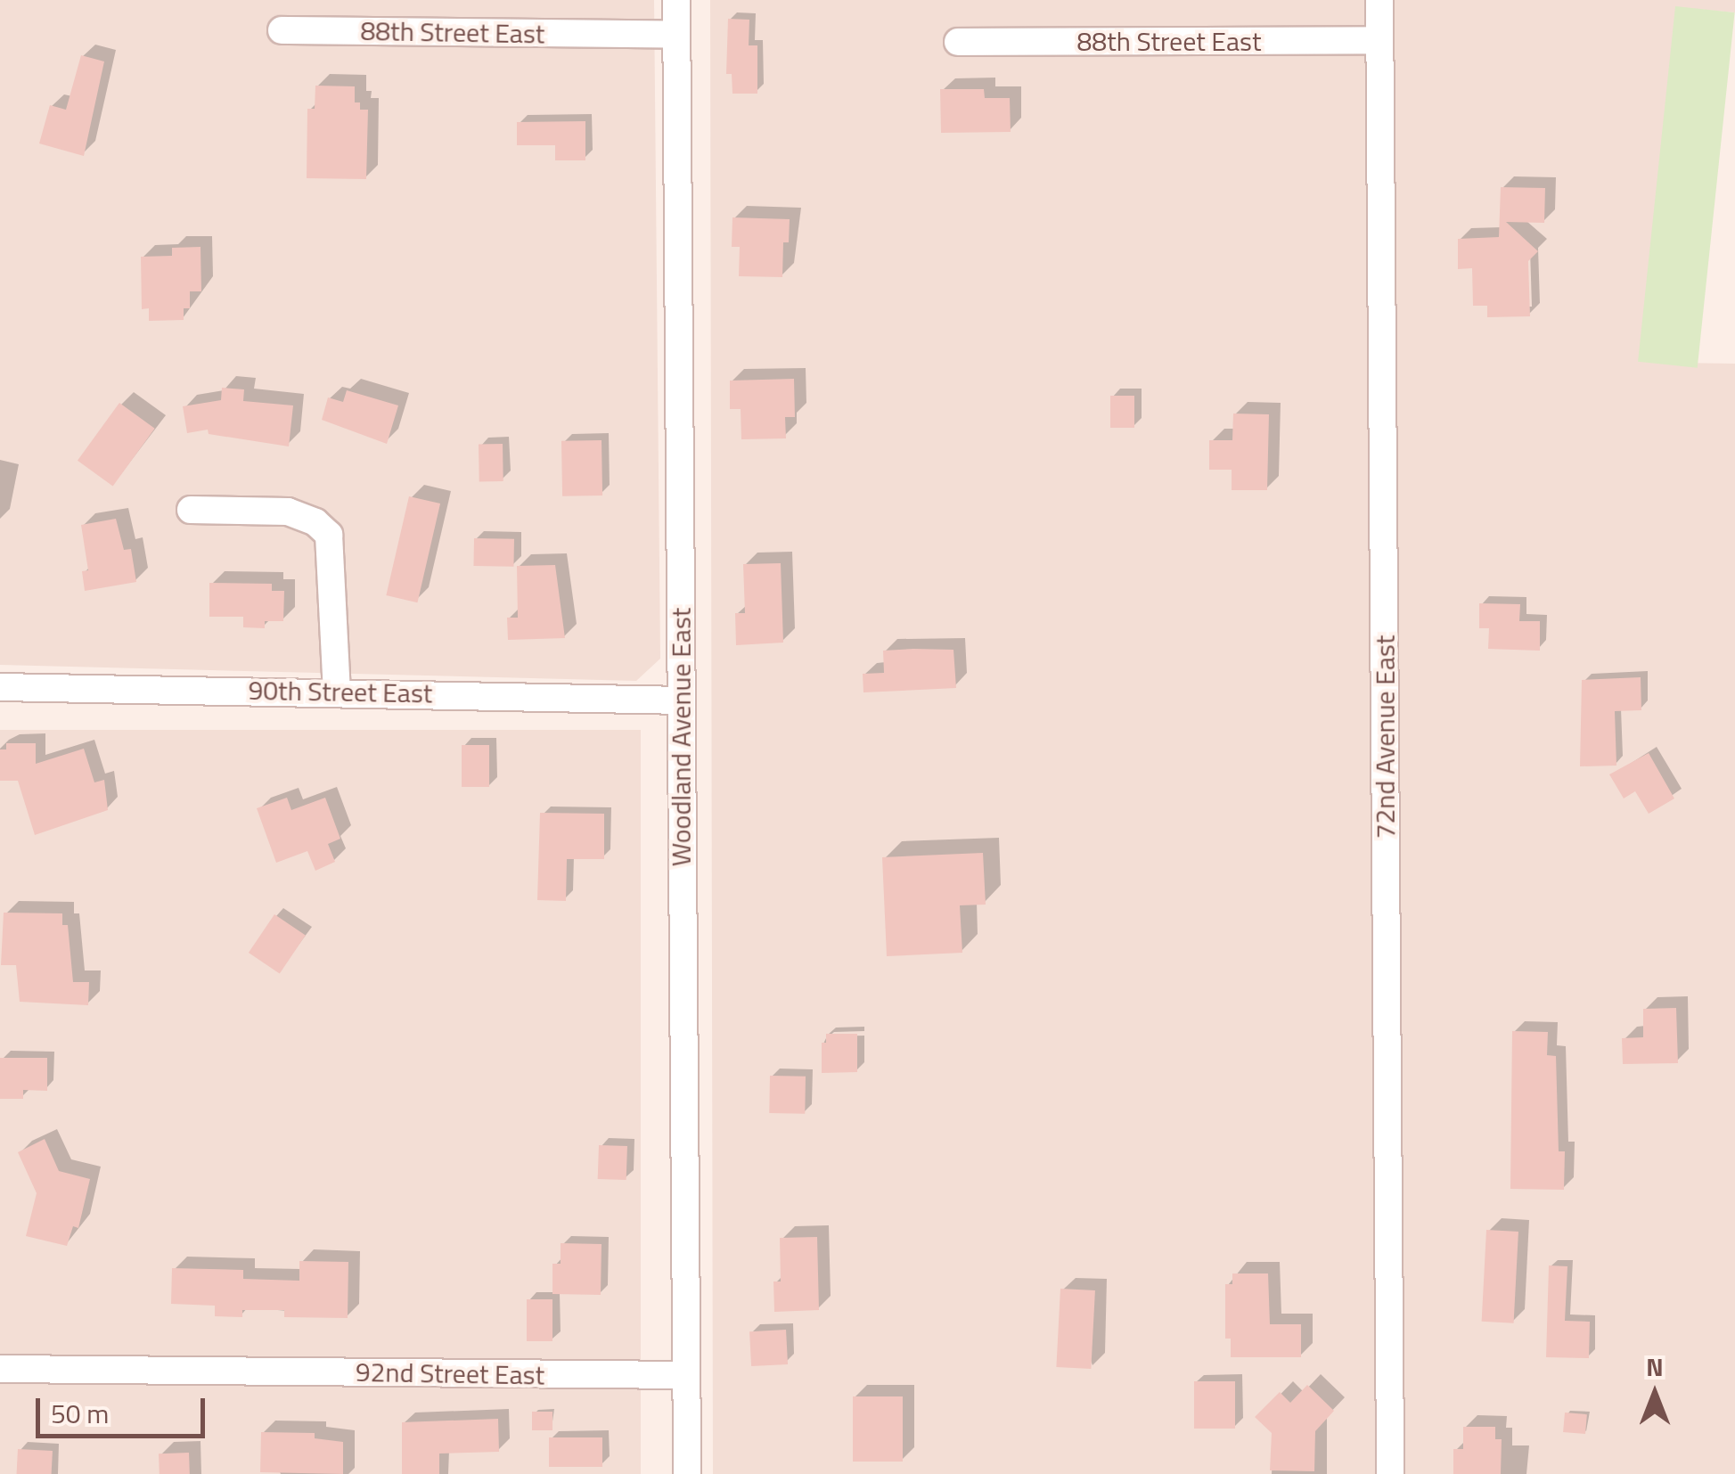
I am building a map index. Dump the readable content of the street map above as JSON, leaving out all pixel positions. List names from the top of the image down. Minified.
{"streets":{"street":["88th Street East","90th Street East","Woodland Avenue East","72nd Avenue East","92nd Street East"]},"crossings":[["88th Street East","Woodland Avenue East"],["88th Street East","72nd Avenue East"],["90th Street East","Woodland Avenue East"],["Woodland Avenue East","92nd Street East"]],"scale_bar":"50 m","north":"top"}
